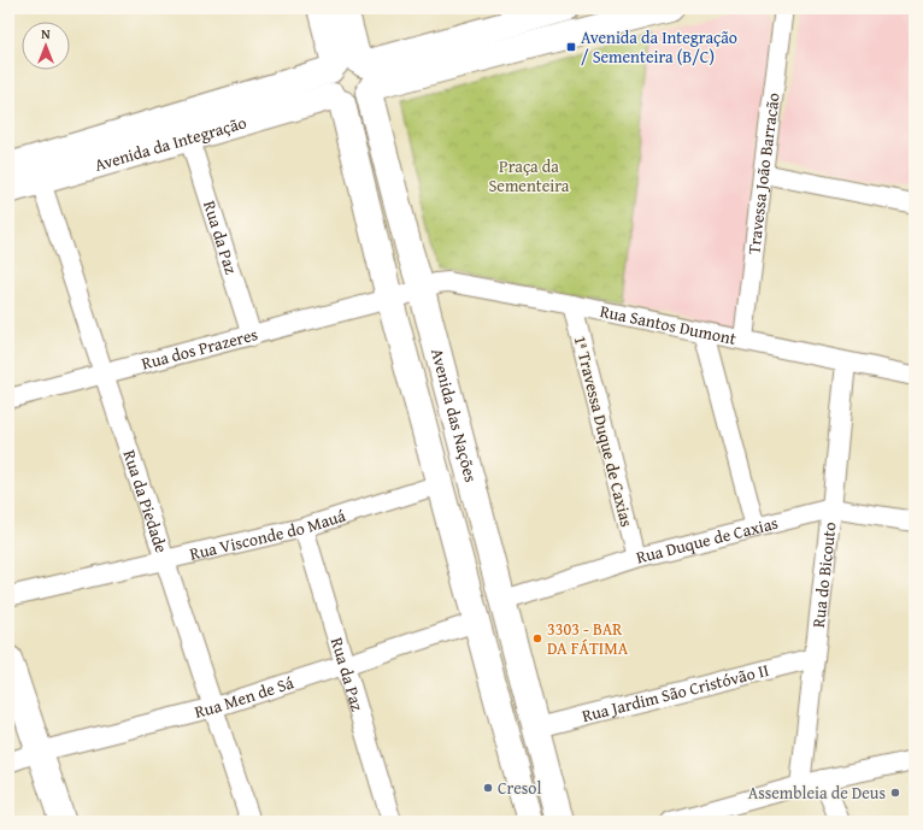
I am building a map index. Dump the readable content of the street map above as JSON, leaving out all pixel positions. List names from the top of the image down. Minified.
{"streets":{"main road":["Avenida da Integração","Avenida das Nações"],"street":["Travessa João Barracão","Rua da Paz","Rua Santos Dumont","Rua dos Prazeres","1ª Travessa Duque de Caxias","Rua da Piedade","Rua Visconde do Mauá","Rua Duque de Caxias","Rua do Bicouto","Rua Jardim São Cristóvão II","Rua Men de Sá"]},"crossings":[["Avenida da Integração","Rua da Paz"],["Avenida da Integração","Avenida das Nações"],["Avenida da Integração","Rua da Piedade"],["Travessa João Barracão","Rua Santos Dumont"],["Rua da Paz","Rua dos Prazeres"],["Rua da Paz","Rua Visconde do Mauá"],["Rua da Paz","Rua Men de Sá"],["Rua Santos Dumont","Rua dos Prazeres"],["Rua Santos Dumont","Avenida das Nações"],["Rua Santos Dumont","1ª Travessa Duque de Caxias"],["Rua Santos Dumont","Rua do Bicouto"],["Rua dos Prazeres","Avenida das Nações"],["Rua dos Prazeres","Rua da Piedade"],["Avenida das Nações","Rua Visconde do Mauá"],["Avenida das Nações","Rua Duque de Caxias"],["Avenida das Nações","Rua Jardim São Cristóvão II"],["Avenida das Nações","Rua Men de Sá"],["1ª Travessa Duque de Caxias","Rua Duque de Caxias"],["Rua da Piedade","Rua Visconde do Mauá"],["Rua da Piedade","Rua Men de Sá"],["Rua Duque de Caxias","Rua do Bicouto"],["Rua do Bicouto","Rua Jardim São Cristóvão II"]],"parks":["Praça da Sementeira"],"places":{"transit":["Avenida da Integração / Sementeira (B/C)"],"other":["3303 - BAR DA FÁTIMA","Cresol","Assembleia de Deus"]},"north":"top"}
